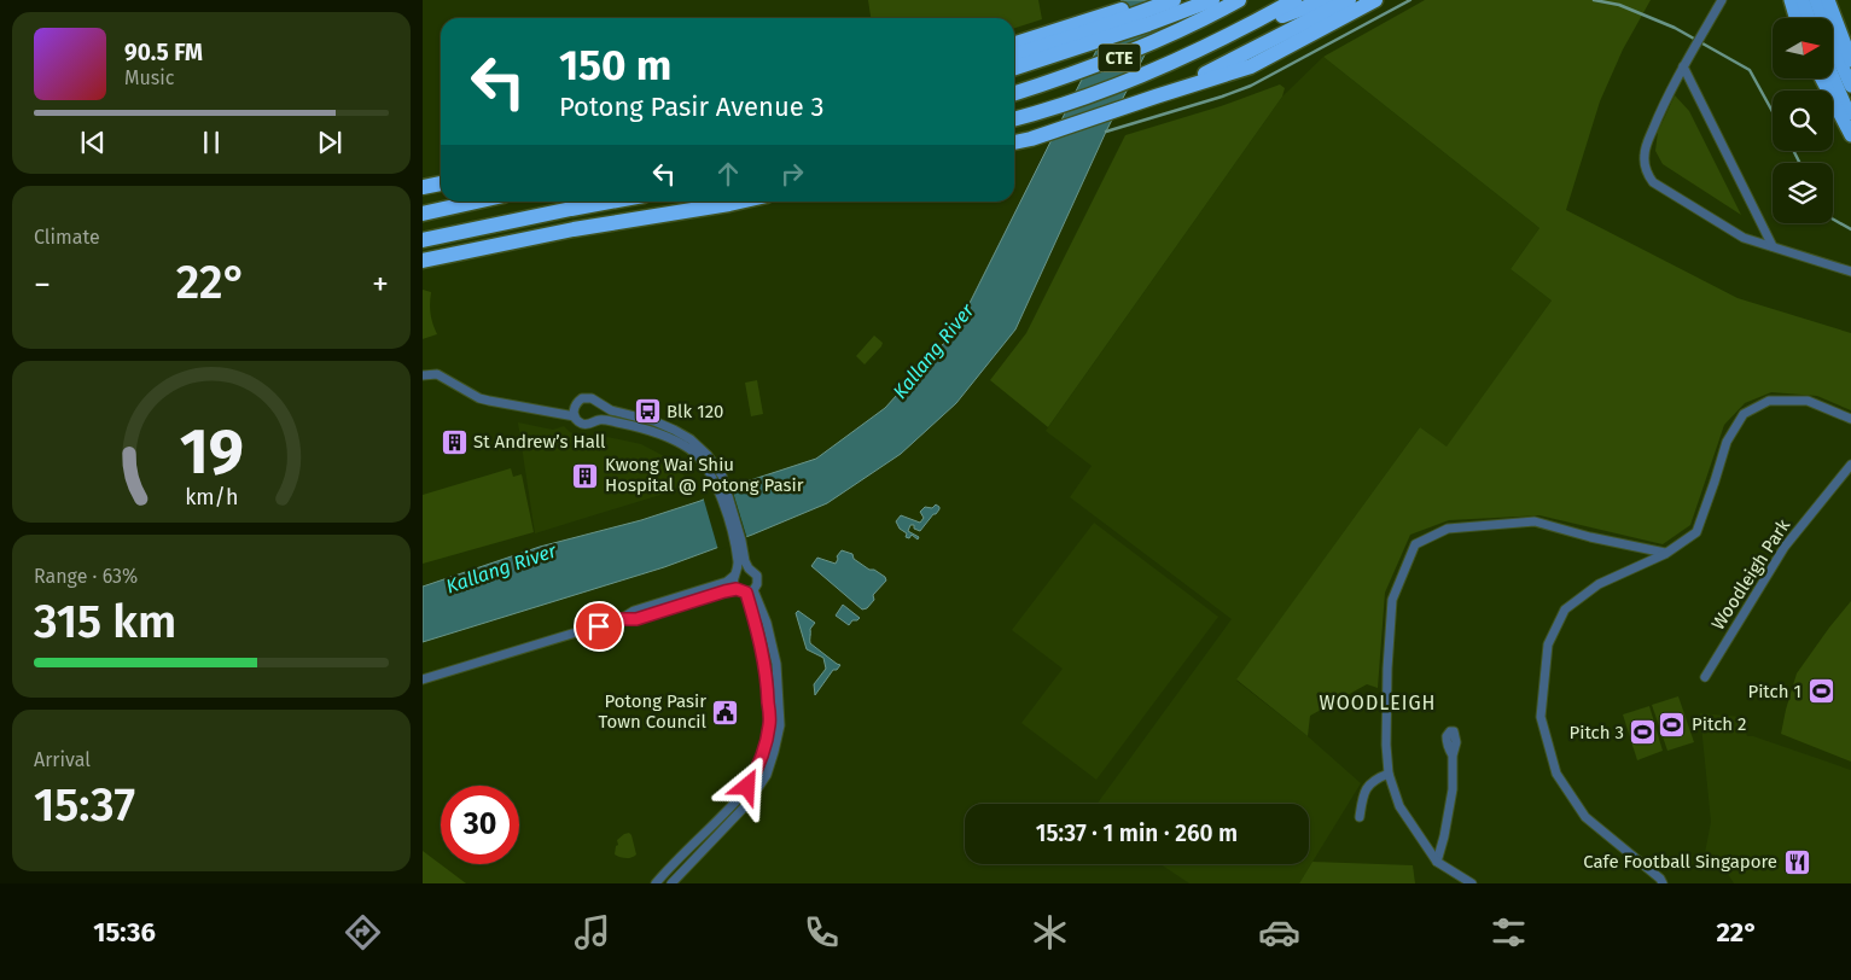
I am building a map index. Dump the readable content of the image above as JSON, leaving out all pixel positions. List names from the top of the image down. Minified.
{"streets":{"highway":["CTE"],"street":["Woodleigh Park"]},"districts":["WOODLEIGH"],"water":["Kallang River"],"places":{"bus stop":["Blk 120"],"building":["St Andrew’s Hall","Kwong Wai Shiu Hospital @ Potong Pasir"],"sports":["Pitch 1","Pitch 2","Pitch 3"],"public building":["Potong Pasir Town Council"],"restaurant":["Cafe Football Singapore"]},"north":"right","page":{"turn":["150 m","Potong Pasir Avenue 3"],"song":["90.5 FM","Music"],"tile":["Climate",["Range · 63%","315 km"],["Arrival","15:37"]],"heat":["−","22°","+"],"limit":"30","trip":"15:37 · 1 min · 260 m","tabs":["15:36","22°"],"gauge":["19","km/h"]}}
